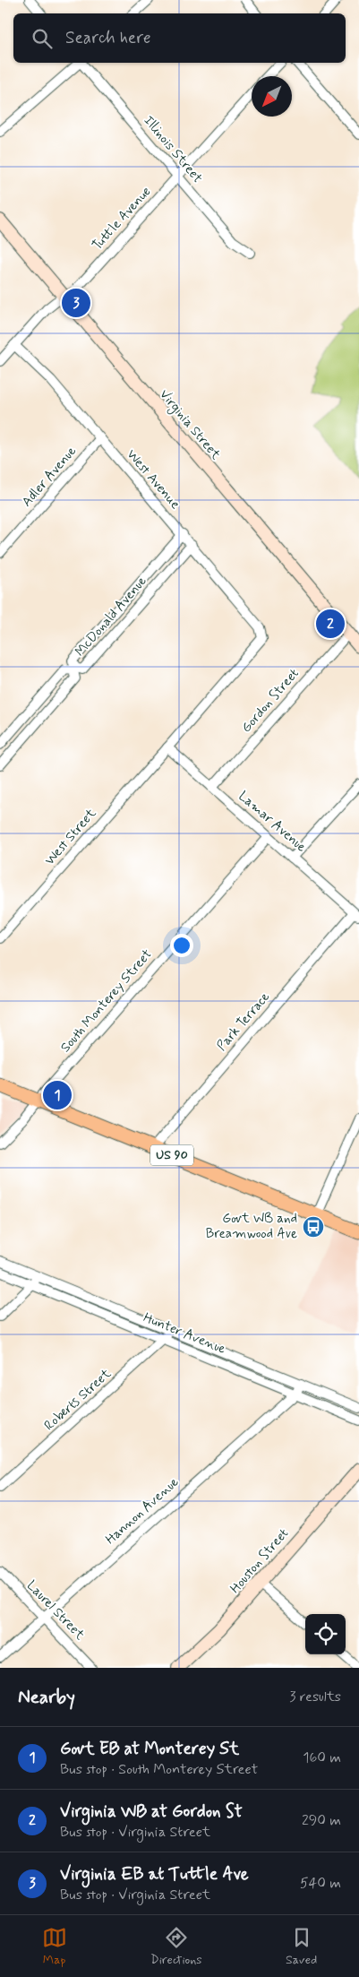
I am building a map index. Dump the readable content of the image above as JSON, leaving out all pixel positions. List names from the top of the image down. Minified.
{"streets":{"main road":["US 90"],"street":["Illinois Street","Tuttle Avenue","Virginia Street","Adler Avenue","West Avenue","McDonald Avenue","Gordon Street","Lamar Avenue","West Street","South Monterey Street","Park Terrace","Hunter Avenue","Roberts Street","Hannon Avenue","Houston Street","Laurel Street"]},"crossings":[["Illinois Street","Tuttle Avenue"],["Tuttle Avenue","Virginia Street"],["Tuttle Avenue","West Avenue"],["Virginia Street","Gordon Street"],["Adler Avenue","West Avenue"],["West Avenue","McDonald Avenue"],["West Avenue","West Street"],["Gordon Street","Lamar Avenue"],["Lamar Avenue","West Street"],["Lamar Avenue","South Monterey Street"],["Lamar Avenue","Park Terrace"],["South Monterey Street","US 90"],["Park Terrace","US 90"],["Hunter Avenue","Roberts Street"],["Hunter Avenue","Hannon Avenue"],["Hannon Avenue","Laurel Street"]],"places":{"bus stop":["Govt WB and Breamwood Ave"]},"north":"bottom left","page":{"search":"Search here","pins":["3","2","1"],"heading":["Nearby","3 results"],"list":[{"mark":"1","name":"Govt EB at Monterey St","note":"Bus stop · South Monterey Street","value":"160 m"},{"mark":"2","name":"Virginia WB at Gordon St","note":"Bus stop · Virginia Street","value":"290 m"},{"mark":"3","name":"Virginia EB at Tuttle Ave","note":"Bus stop · Virginia Street","value":"540 m"}],"nav":["Map","Directions","Saved"]}}
